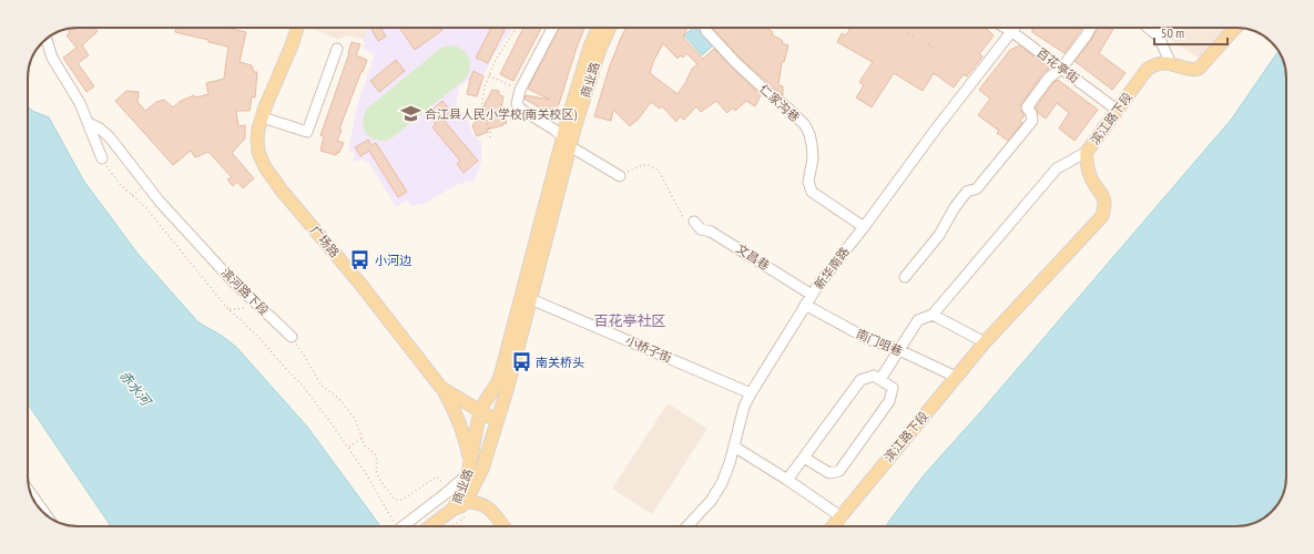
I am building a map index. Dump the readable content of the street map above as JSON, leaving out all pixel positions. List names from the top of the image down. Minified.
{"streets":{"main road":["商业路","滨江路下段","广场路"],"street":["百花亭街","仁家沟巷","文昌巷","新华南路","滨河路下段","南门咀巷","小桥子街"]},"crossings":[["百花亭街","滨江路下段"],["百花亭街","新华南路"],["商业路","广场路"],["商业路","小桥子街"],["仁家沟巷","新华南路"],["滨江路下段","南门咀巷"],["文昌巷","新华南路"],["新华南路","南门咀巷"],["新华南路","小桥子街"]],"districts":["百花亭社区"],"water":["赤水河"],"places":{"school or university":["合江县人民小学校(南关校区)"],"bus stop":["小河边","南关桥头"]},"scale_bar":"50 m"}
